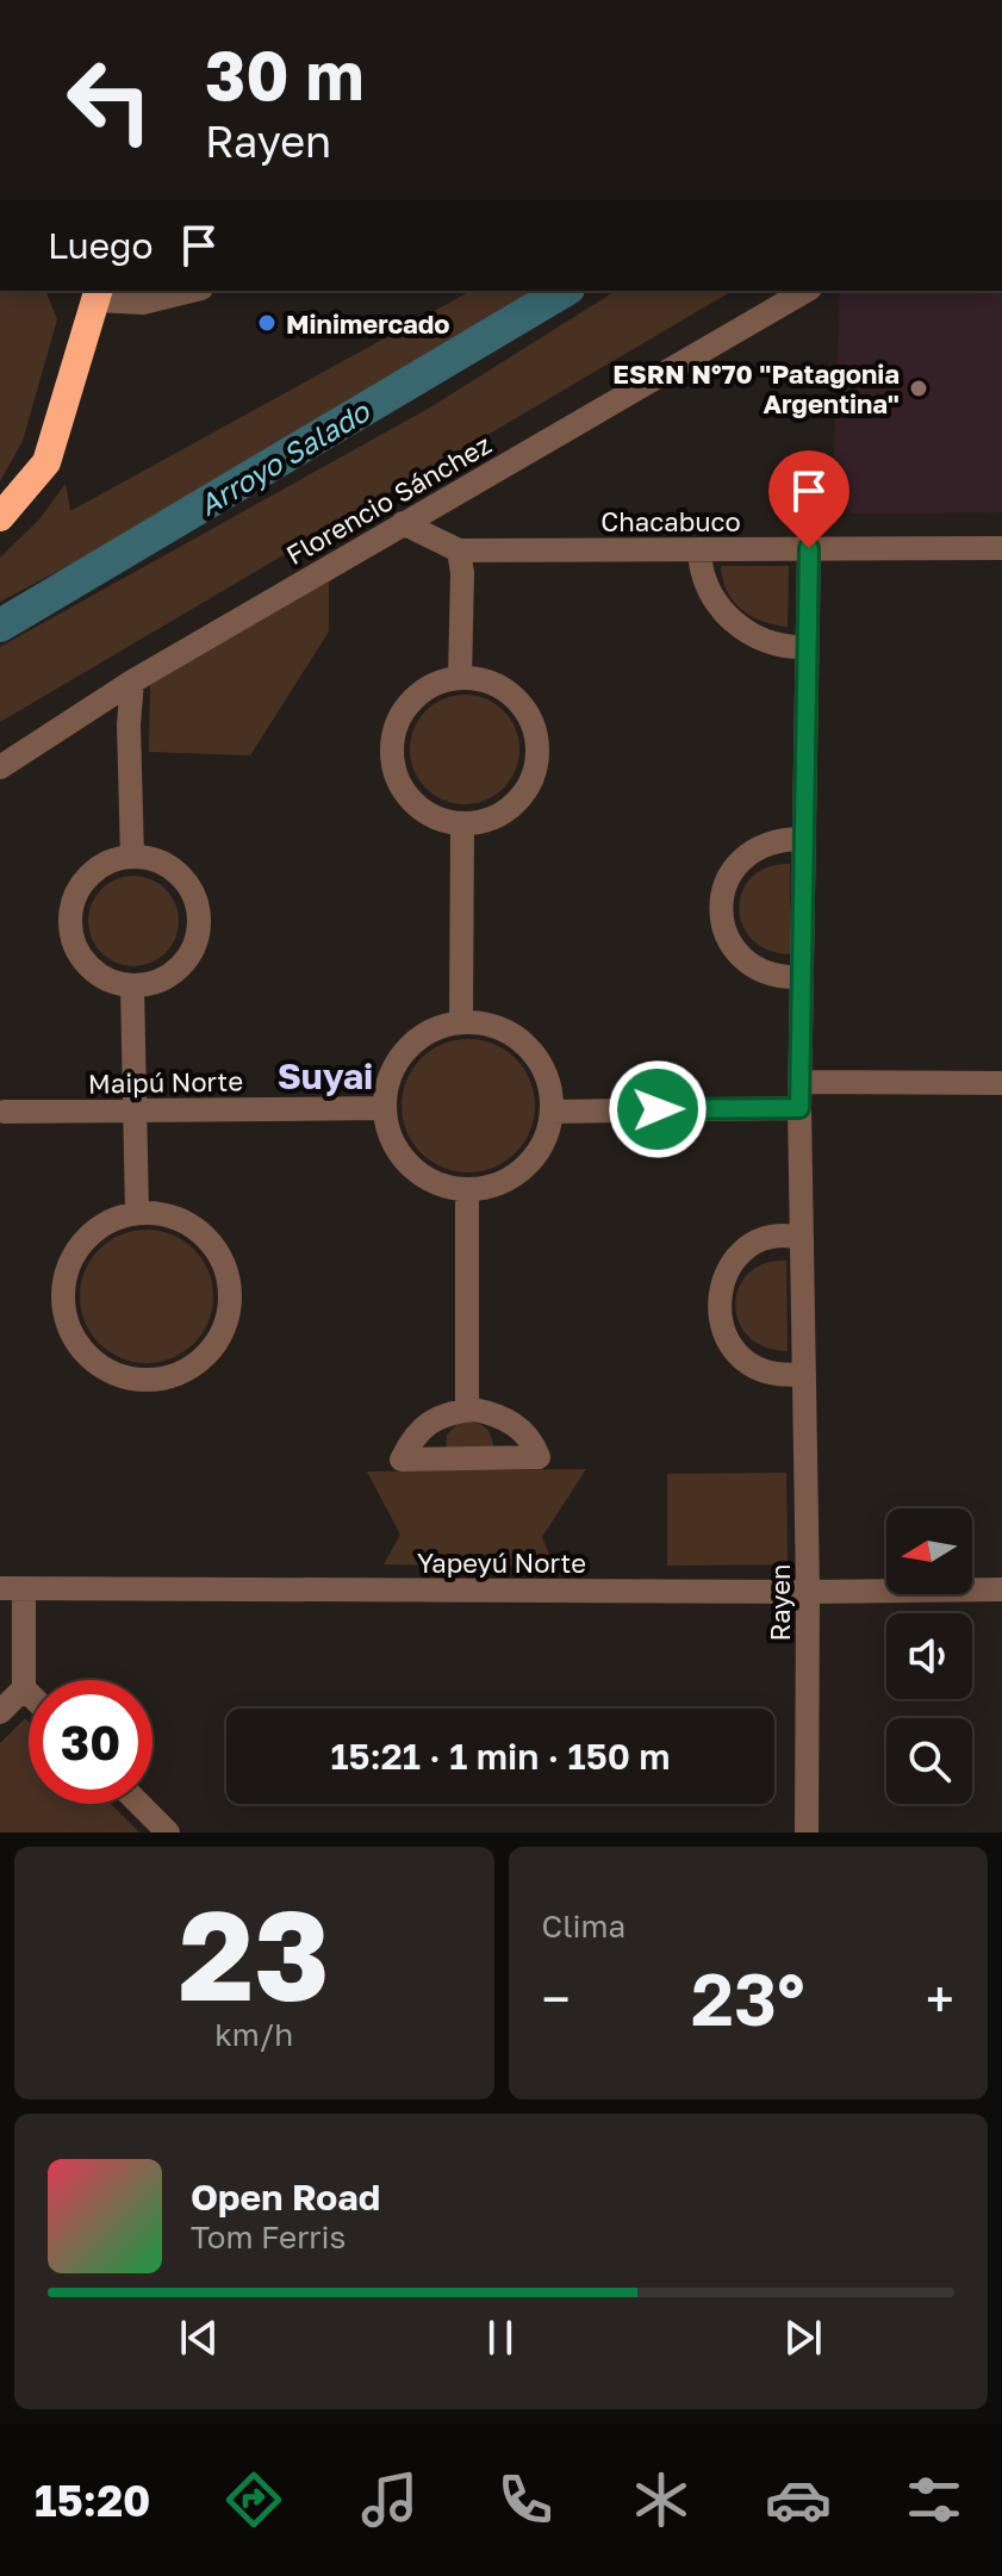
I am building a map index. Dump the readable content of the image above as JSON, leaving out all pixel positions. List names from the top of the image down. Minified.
{"streets":{"street":["Florencio Sánchez","Chacabuco","Maipú Norte","Yapeyú Norte","Rayen"]},"crossings":[["Florencio Sánchez","Chacabuco"],["Chacabuco","Rayen"],["Yapeyú Norte","Rayen"]],"districts":["Suyai"],"water":["Arroyo Salado"],"places":["Minimercado","ESRN N°70 \"Patagonia Argentina\""],"north":"left","page":{"turn":["30 m","Rayen"],"then":"Luego","limit":"30","trip":"15:21 · 1 min · 150 m","tile":[["23","km/h"],"Clima"],"heat":["−","23°","+"],"song":["Open Road","Tom Ferris"],"tabs":"15:20"}}
